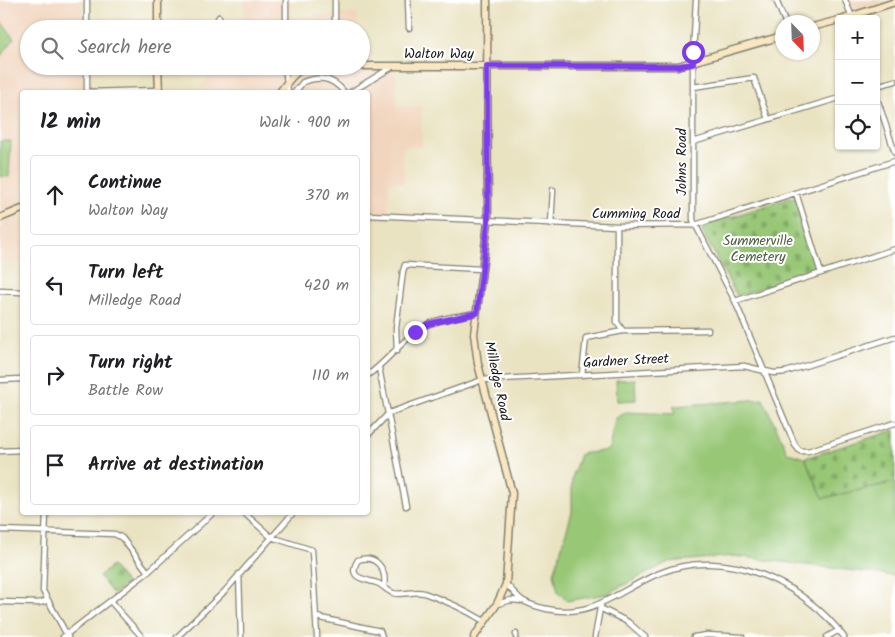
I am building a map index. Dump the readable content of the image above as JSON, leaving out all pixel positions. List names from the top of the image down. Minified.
{"streets":{"street":["Walton Way","Johns Road","Cumming Road","Gardner Street","Milledge Road"]},"crossings":[["Walton Way","Johns Road"],["Walton Way","Milledge Road"],["Johns Road","Cumming Road"],["Johns Road","Gardner Street"],["Cumming Road","Milledge Road"],["Gardner Street","Milledge Road"]],"parks":["Summerville Cemetery"],"north":"bottom right","page":{"map_buttons":["+","−"],"search":"Search here","heading":["12 min","Walk · 900 m"],"list":[["Continue","Walton Way","370 m"],["Turn left","Milledge Road","420 m"],["Turn right","Battle Row","110 m"],"Arrive at destination"]}}
